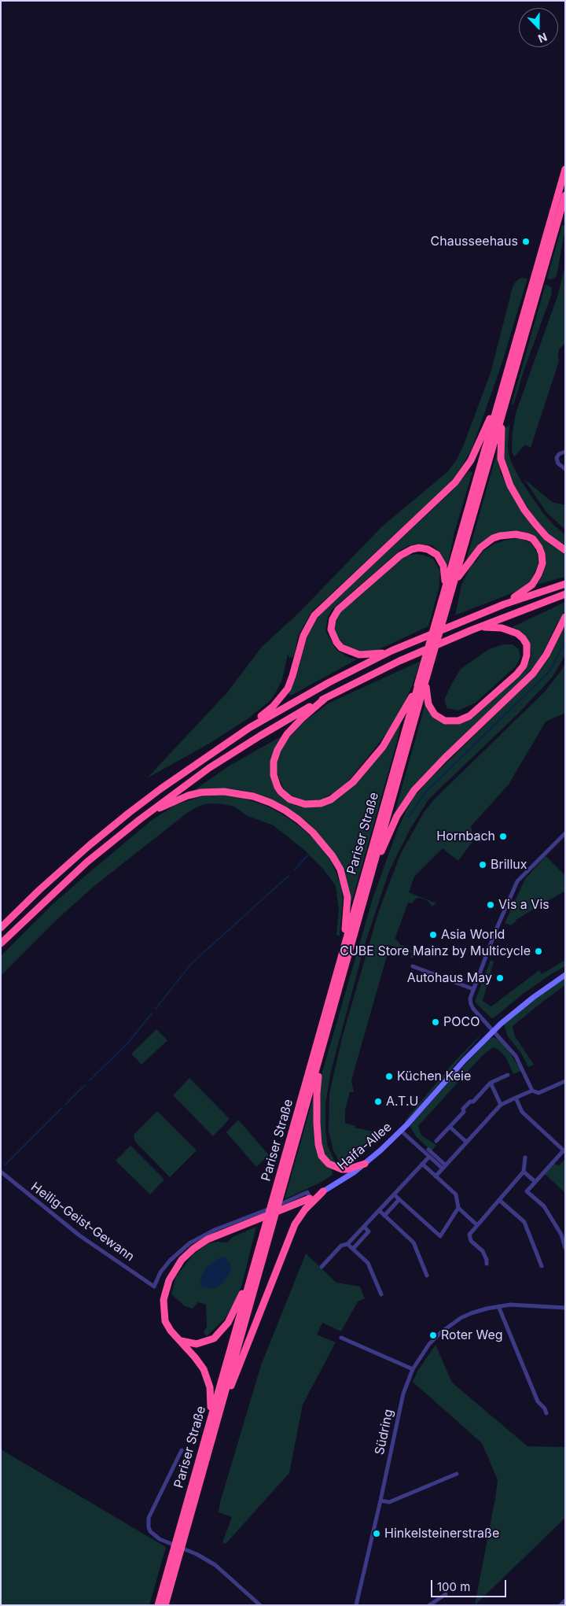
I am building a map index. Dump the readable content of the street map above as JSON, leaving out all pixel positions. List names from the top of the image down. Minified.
{"streets":{"highway":["Pariser Straße"],"street":["Haifa-Allee","Heilig-Geist-Gewann","Südring"]},"crossings":[["Haifa-Allee","Heilig-Geist-Gewann"]],"places":["Chausseehaus","Hornbach","Brillux","Vis a Vis","Asia World","CUBE Store Mainz by Multicycle","Autohaus May","POCO","Küchen Keie","A.T.U","Roter Weg","Hinkelsteinerstraße"],"scale_bar":"100 m","north":"bottom"}
